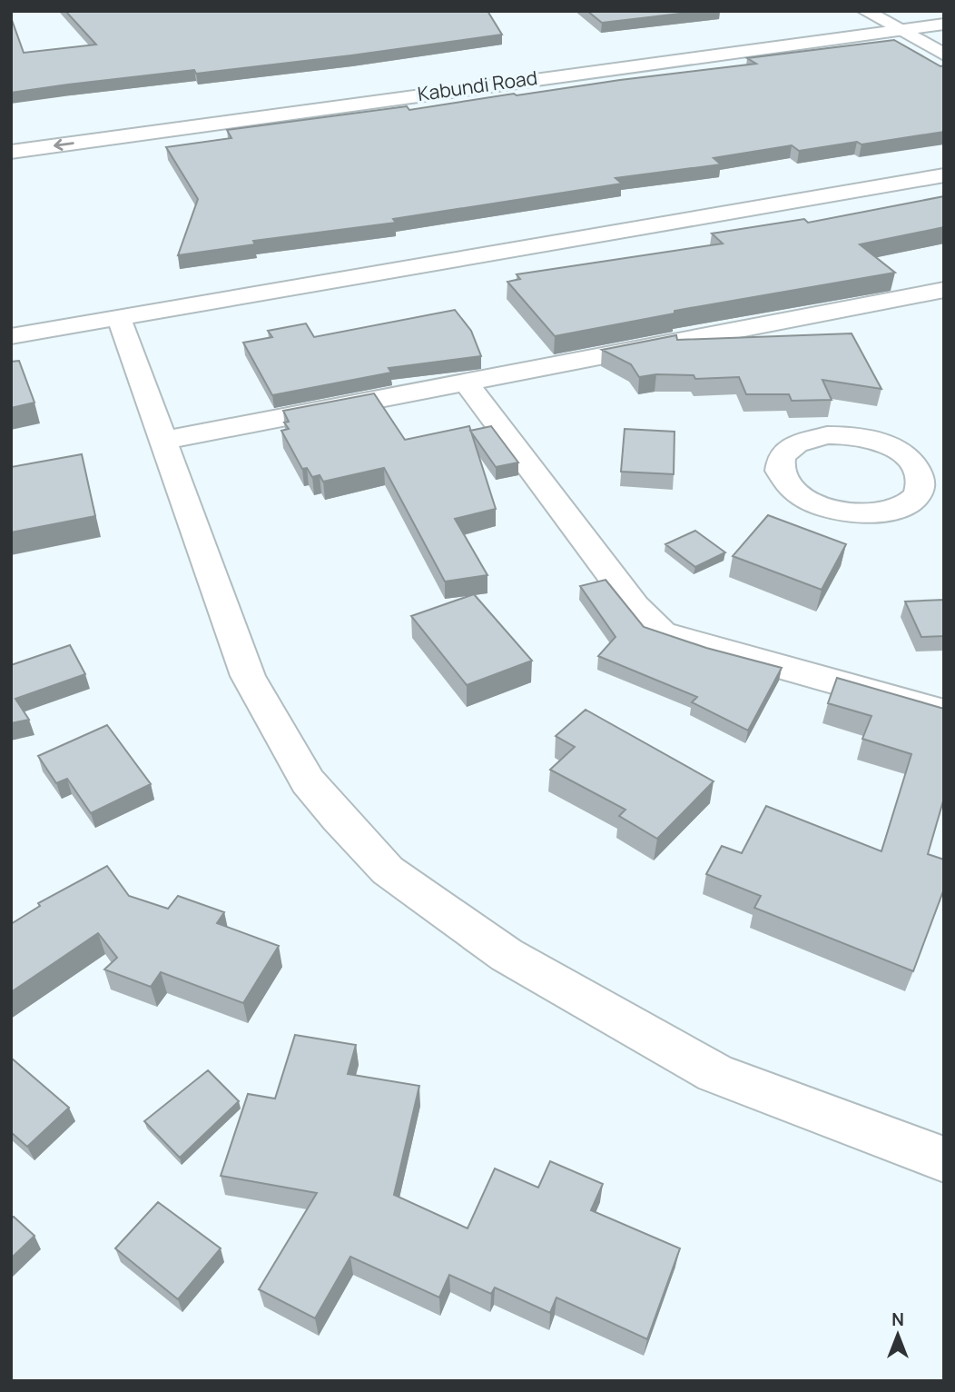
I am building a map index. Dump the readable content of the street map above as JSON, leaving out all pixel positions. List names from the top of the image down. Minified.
{"streets":{"street":["Kabundi Road"]},"north":"top"}
